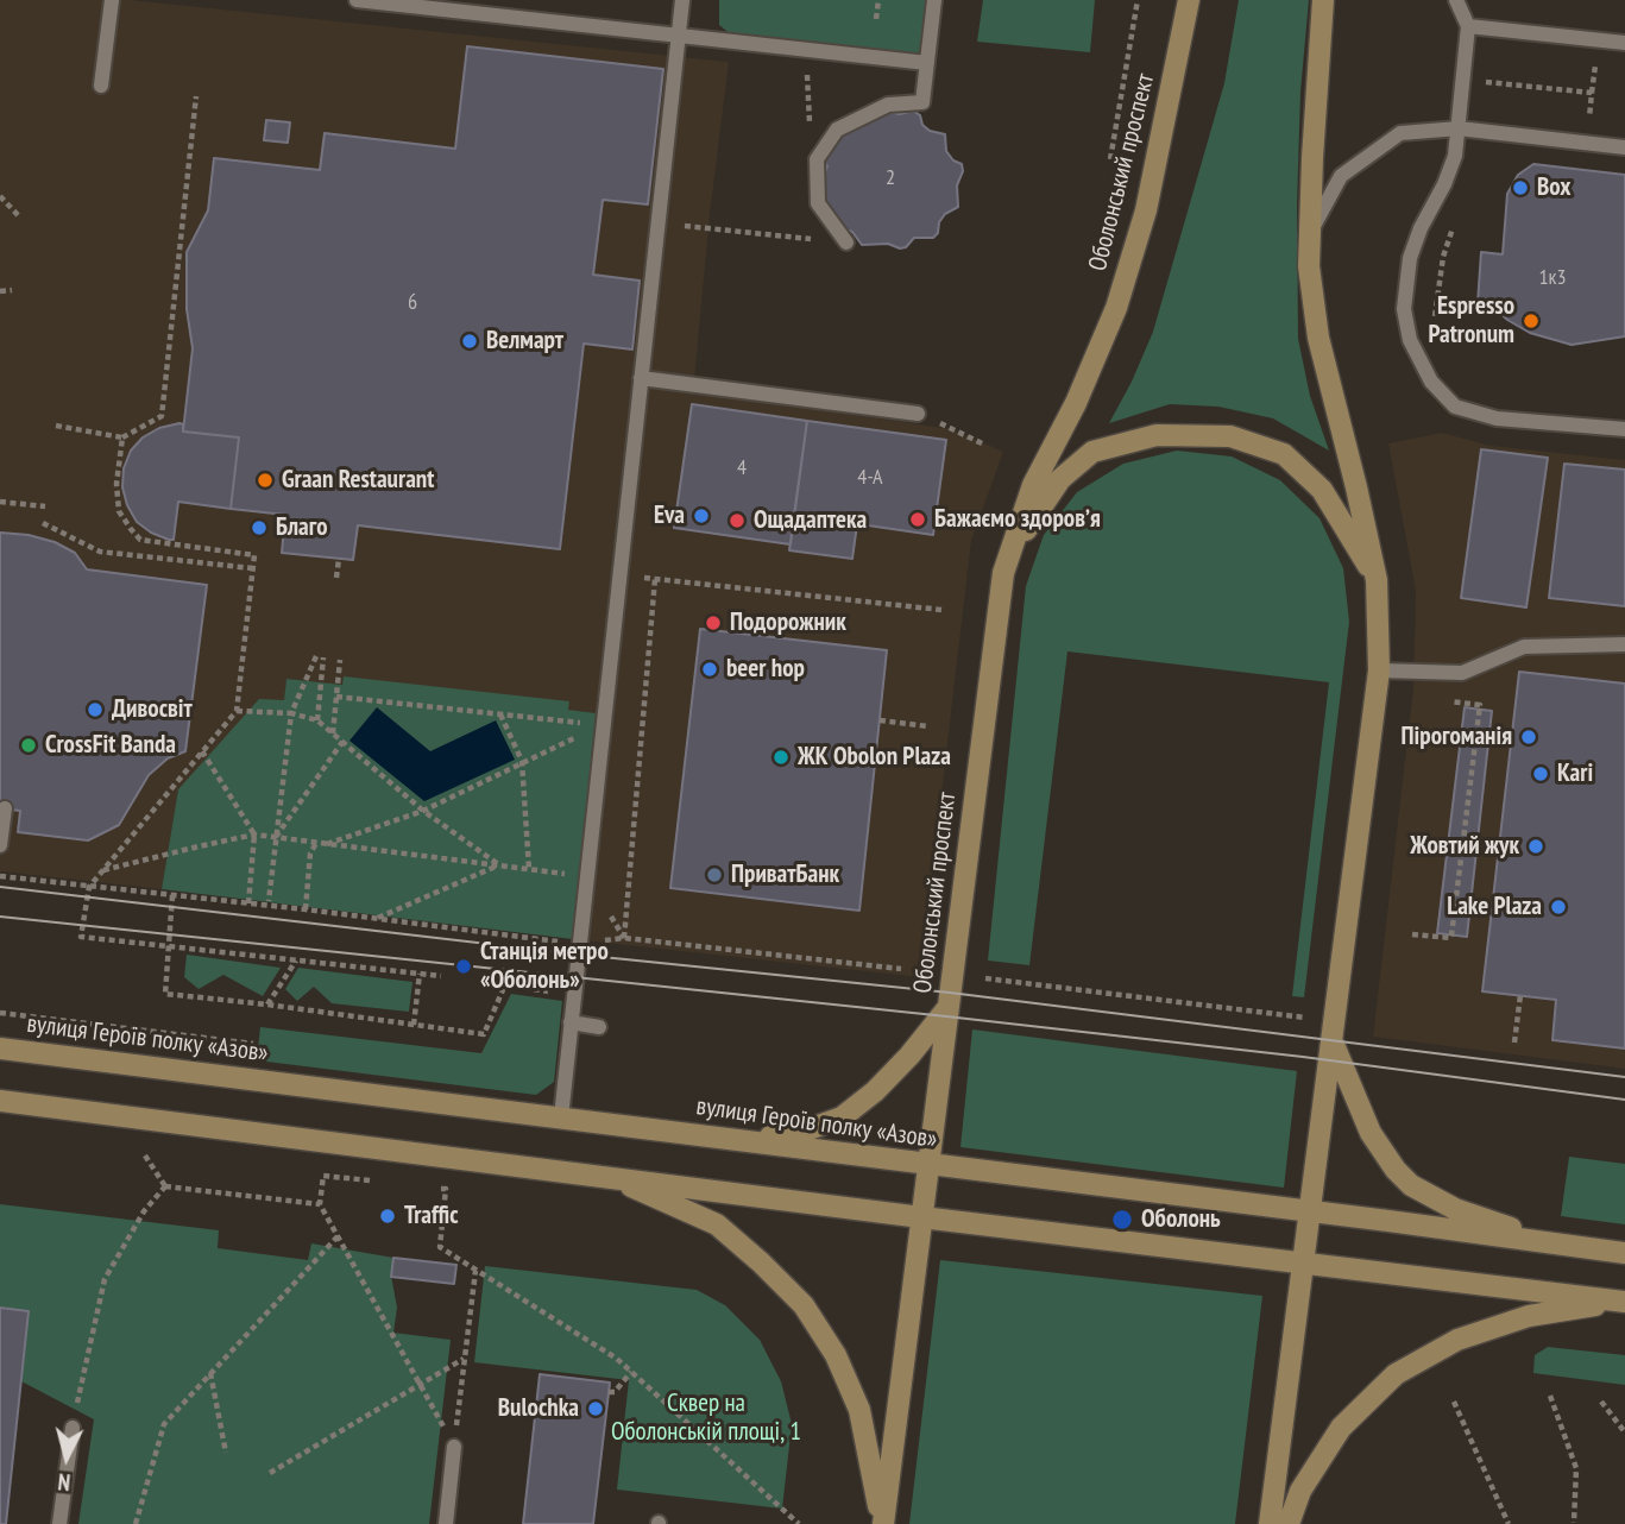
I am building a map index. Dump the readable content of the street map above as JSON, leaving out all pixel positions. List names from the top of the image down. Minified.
{"streets":{"main road":["Оболонський проспект","вулиця Героїв полку «Азов»"]},"crossings":[["Оболонський проспект","вулиця Героїв полку «Азов»"]],"parks":["Сквер на Оболонській площі, 1"],"places":["Box","Espresso Patronum","Велмарт","Graan Restaurant","Eva","Бажаємо здоровʼя","Ощадаптека","Благо","Подорожник","beer hop","Дивосвіт","Пірогоманія","CrossFit Banda","ЖК Obolon Plaza","Kari","Жовтий жук","ПриватБанк","Lake Plaza","Станція метро «Оболонь»","Traffic","Оболонь","Bulochka"],"house_numbers":["2","1к3","6","4","4-А"],"north":"bottom"}
